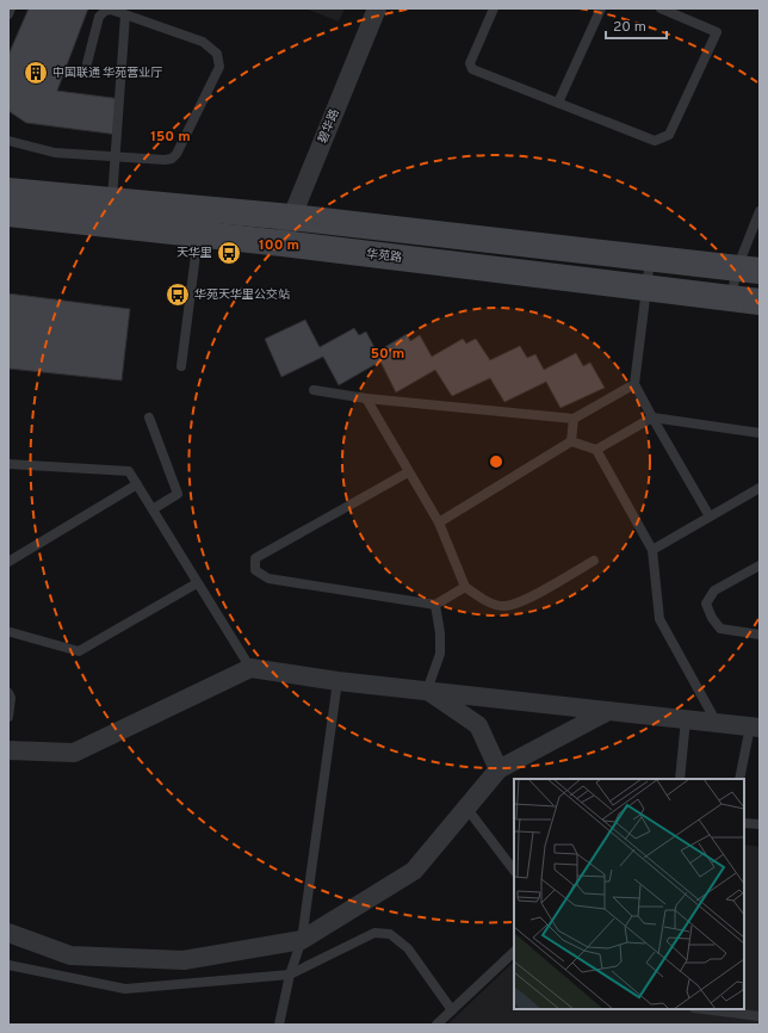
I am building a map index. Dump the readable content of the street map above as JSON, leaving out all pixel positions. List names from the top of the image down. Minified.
{"streets":{"main road":["华苑路"],"street":["碧华路"]},"crossings":[["碧华路","华苑路"]],"places":{"building":["中国联通 华苑营业厅"],"bus stop":["天华里","华苑天华里公交站"]},"scale_bar":"20 m","rings":["150 m","100 m","50 m"]}
